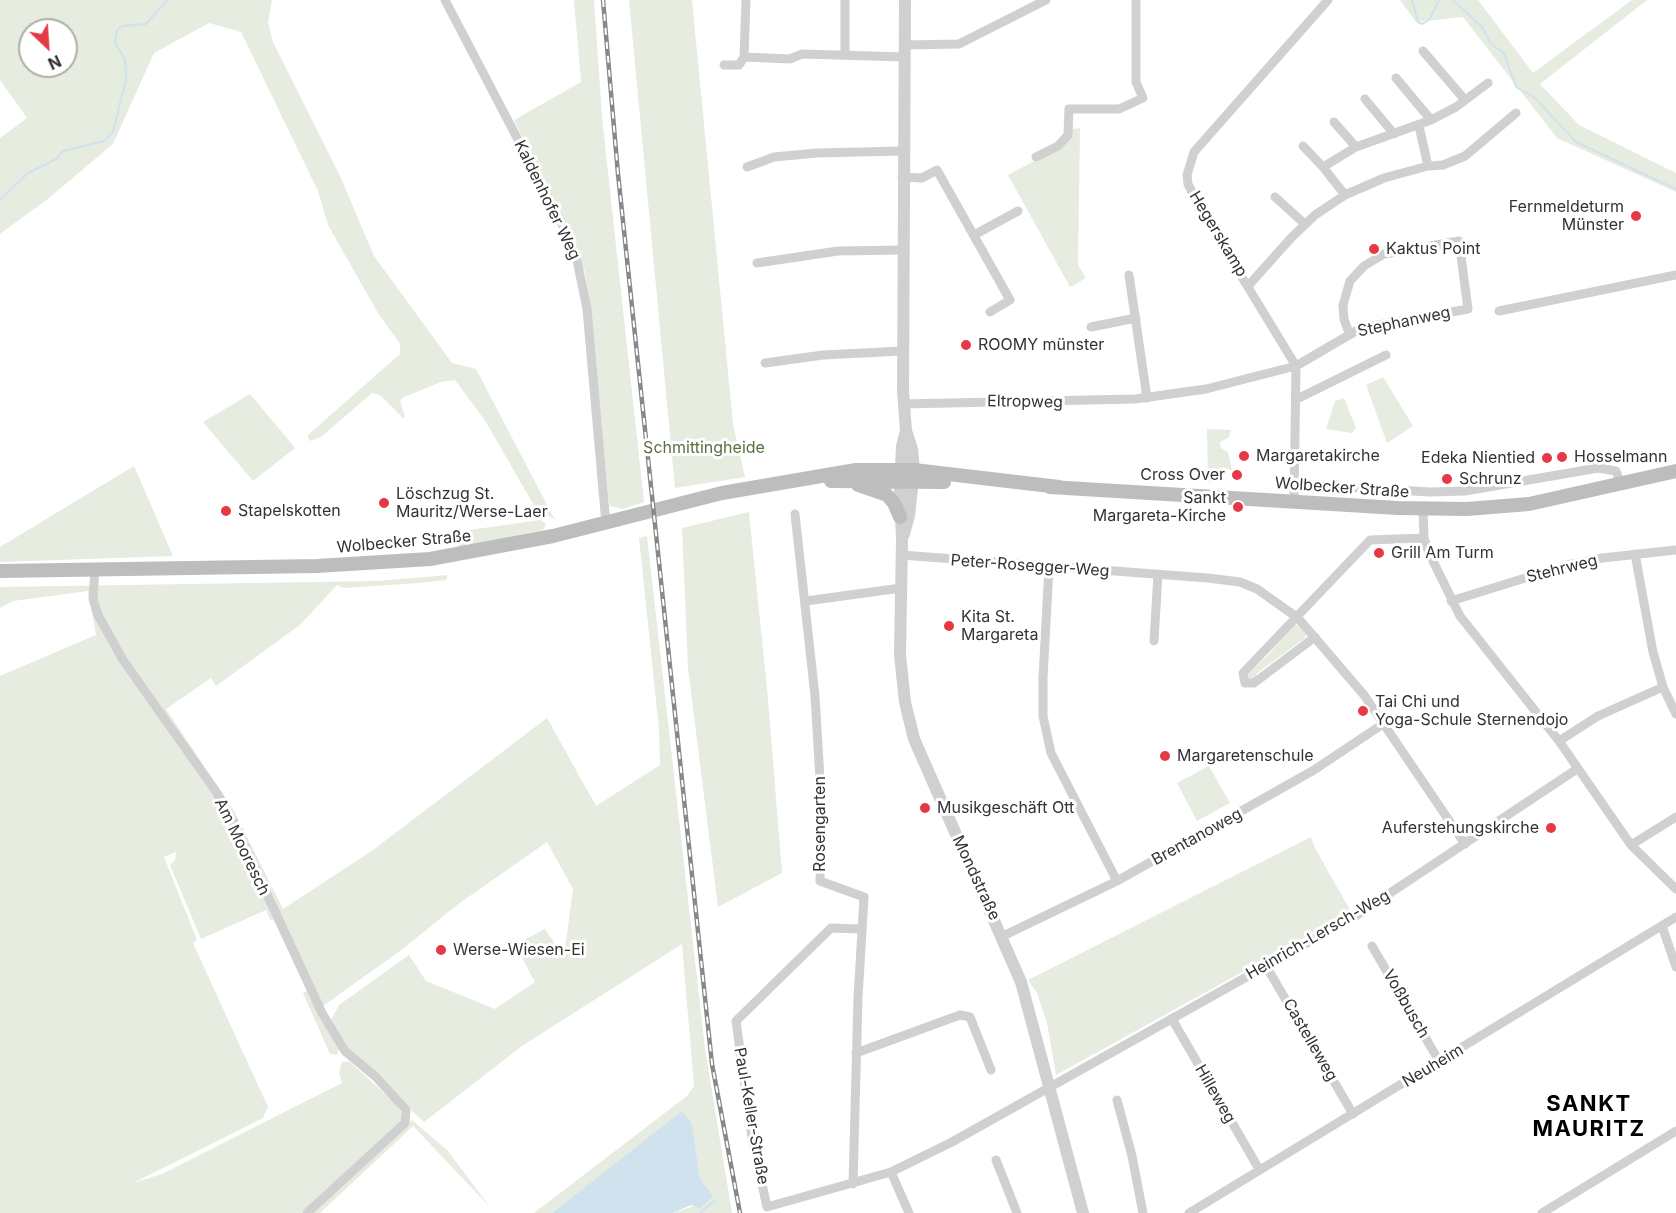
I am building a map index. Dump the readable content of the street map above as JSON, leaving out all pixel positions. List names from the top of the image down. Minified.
{"streets":{"main road":["Wolbecker Straße"],"street":["Kaldenhofer Weg","Hegerskamp","Stephanweg","Eltropweg","Peter-Rosegger-Weg","Stehrweg","Rosengarten","Brentanoweg","Am Mooresch","Mondstraße","Heinrich-Lersch-Weg","Voßbusch","Castelleweg","Neuheim","Hilleweg","Paul-Keller-Straße"]},"crossings":[["Kaldenhofer Weg","Wolbecker Straße"],["Hegerskamp","Stephanweg"],["Hegerskamp","Eltropweg"],["Hegerskamp","Wolbecker Straße"],["Stephanweg","Eltropweg"],["Wolbecker Straße","Am Mooresch"],["Wolbecker Straße","Mondstraße"],["Peter-Rosegger-Weg","Brentanoweg"],["Peter-Rosegger-Weg","Mondstraße"],["Peter-Rosegger-Weg","Heinrich-Lersch-Weg"],["Rosengarten","Paul-Keller-Straße"],["Brentanoweg","Mondstraße"],["Mondstraße","Heinrich-Lersch-Weg"],["Mondstraße","Paul-Keller-Straße"],["Heinrich-Lersch-Weg","Castelleweg"],["Heinrich-Lersch-Weg","Hilleweg"],["Heinrich-Lersch-Weg","Paul-Keller-Straße"],["Voßbusch","Neuheim"],["Castelleweg","Neuheim"],["Neuheim","Hilleweg"]],"districts":["SANKT MAURITZ"],"parks":["Schmittingheide"],"places":["Fernmeldeturm Münster","Kaktus Point","ROOMY münster","Margaretakirche","Hosselmann","Edeka Nientied","Cross Over","Schrunz","Löschzug St. Mauritz/Werse-Laer","Sankt Margareta-Kirche","Stapelskotten","Grill Am Turm","Kita St. Margareta","Tai Chi und Yoga-Schule Sternendojo","Margaretenschule","Musikgeschäft Ott","Auferstehungskirche","Werse-Wiesen-Ei"],"north":"bottom right"}
